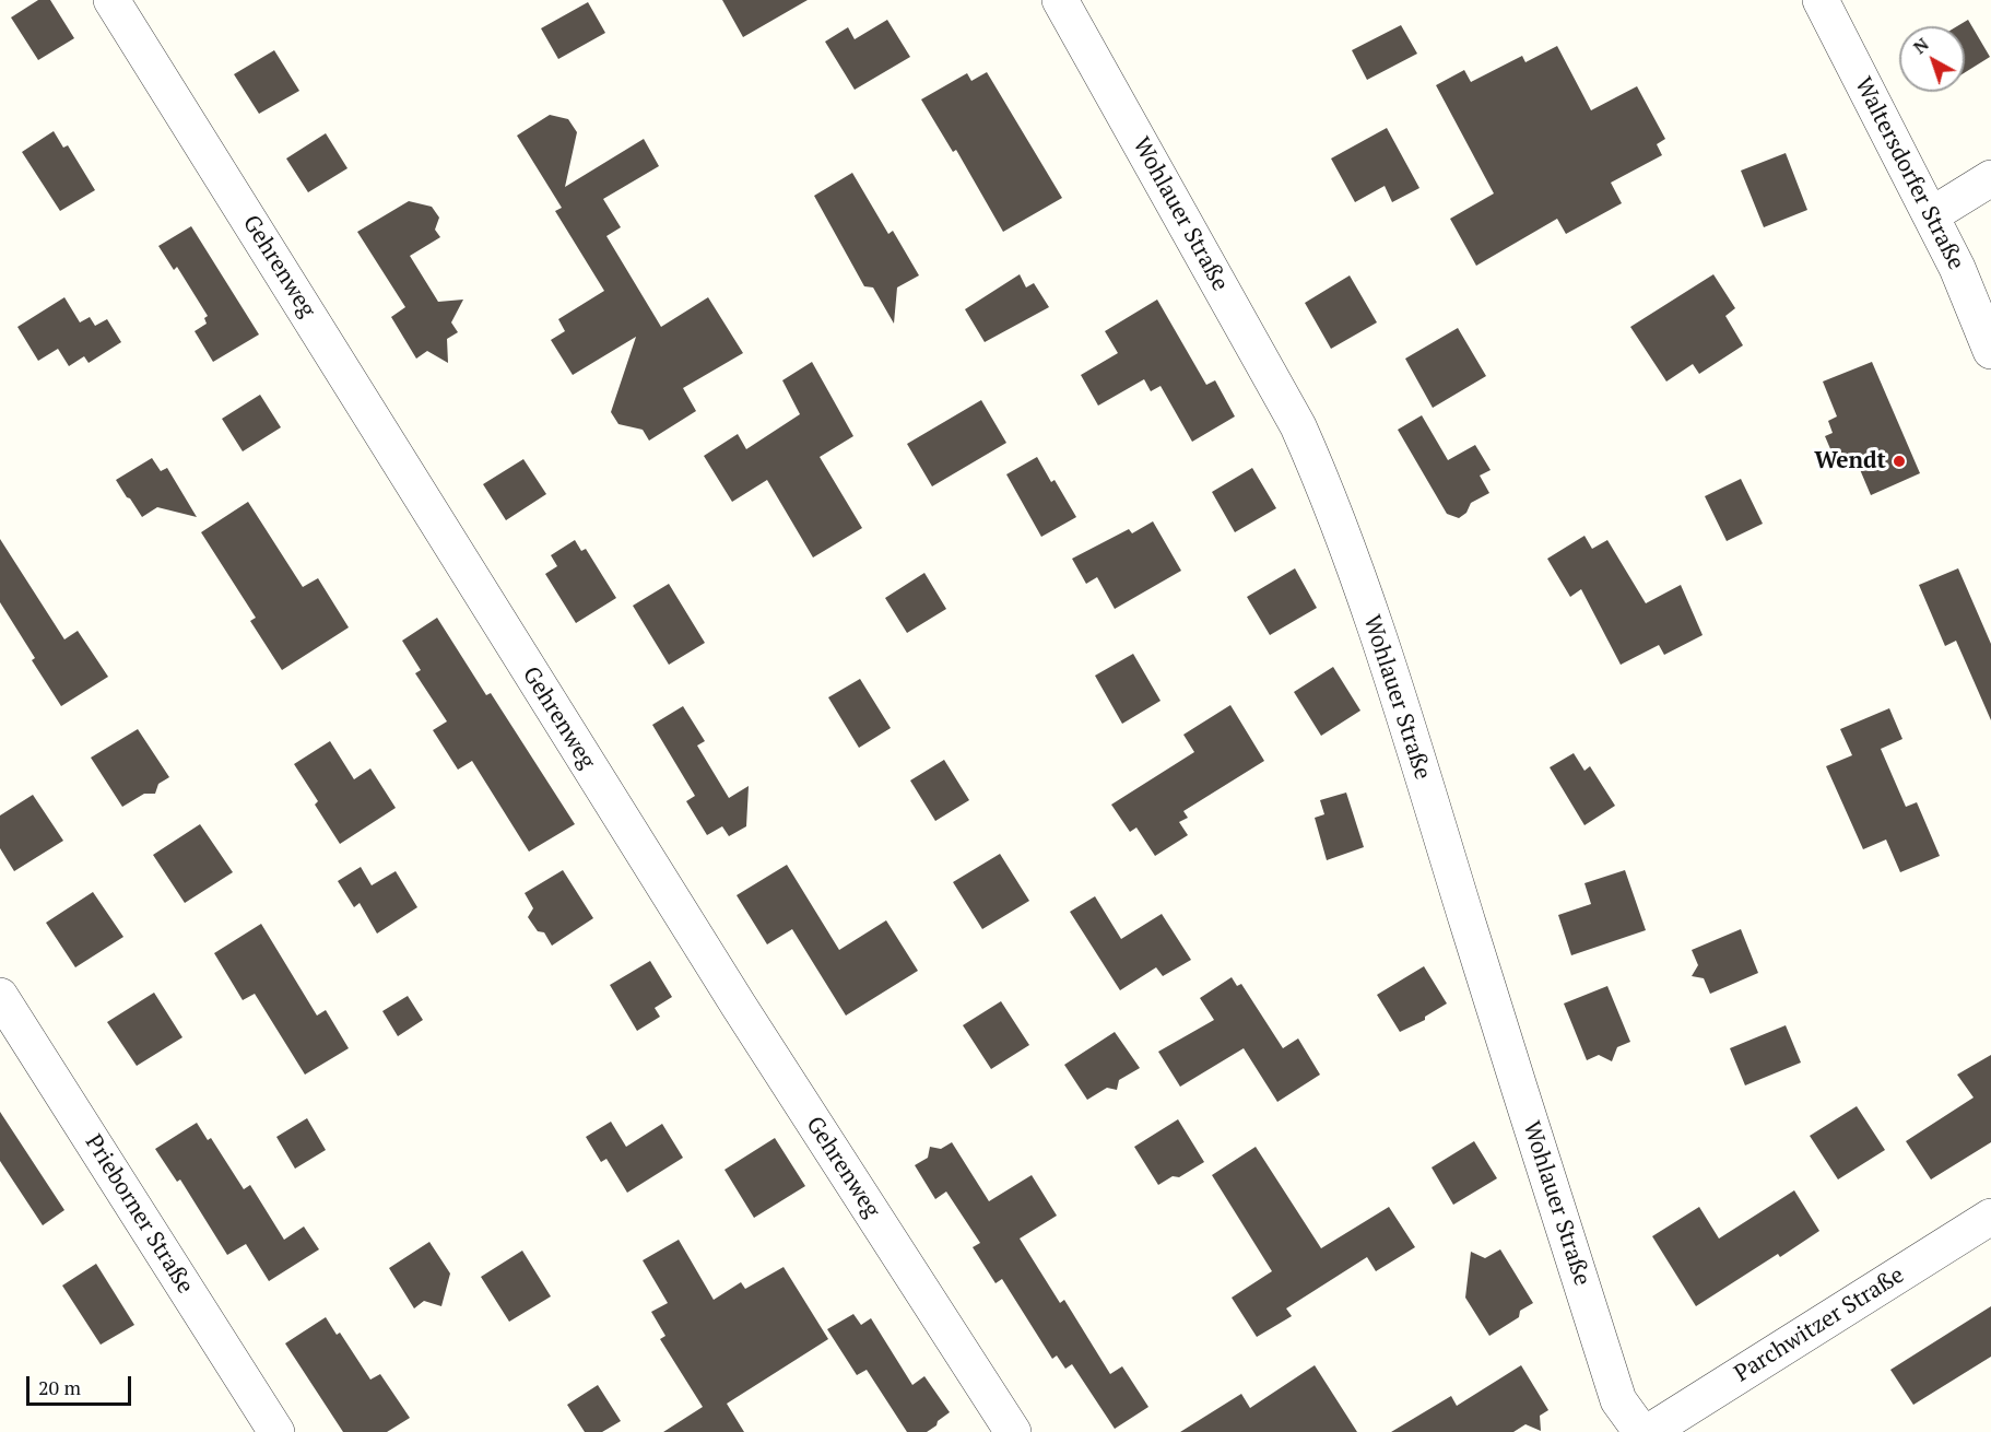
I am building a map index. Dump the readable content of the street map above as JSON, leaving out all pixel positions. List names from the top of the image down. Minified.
{"streets":{"street":["Waltersdorfer Straße","Wohlauer Straße","Gehrenweg","Prieborner Straße","Parchwitzer Straße"]},"places":["Wendt"],"scale_bar":"20 m","north":"top left"}
